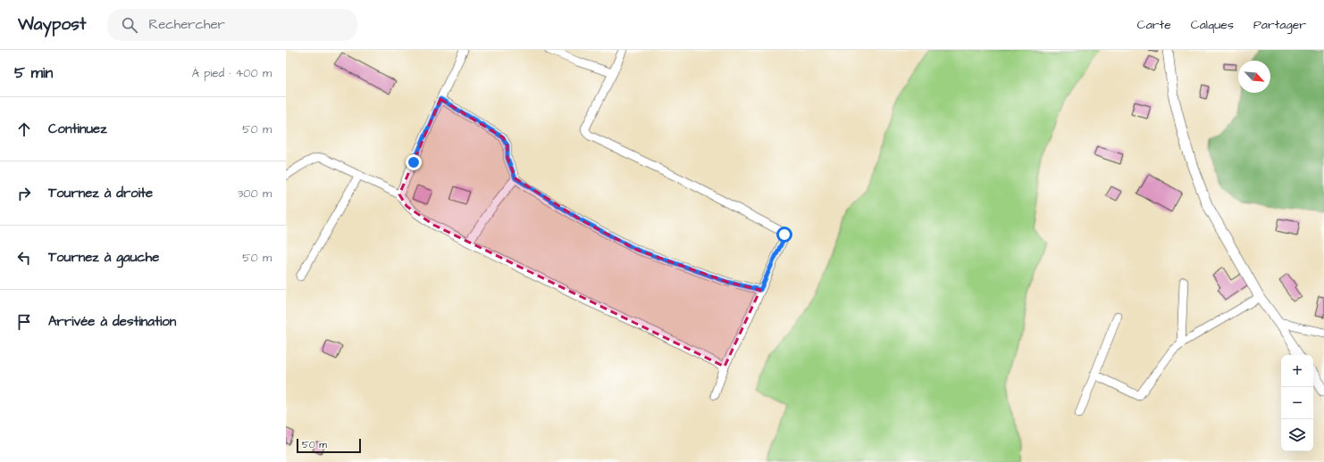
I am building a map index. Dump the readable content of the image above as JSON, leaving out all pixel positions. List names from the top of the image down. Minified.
{"scale_bar":"50 m","north":"bottom right","page":{"header":"Waypost","search":"Rechercher","nav":["Carte","Calques","Partager"],"heading":["5 min","À pied · 400 m"],"list":[["Continuez","50 m"],["Tournez à droite","300 m"],["Tournez à gauche","50 m"],"Arrivée à destination"],"map_buttons":["+","−"],"scale":"50 m"}}
